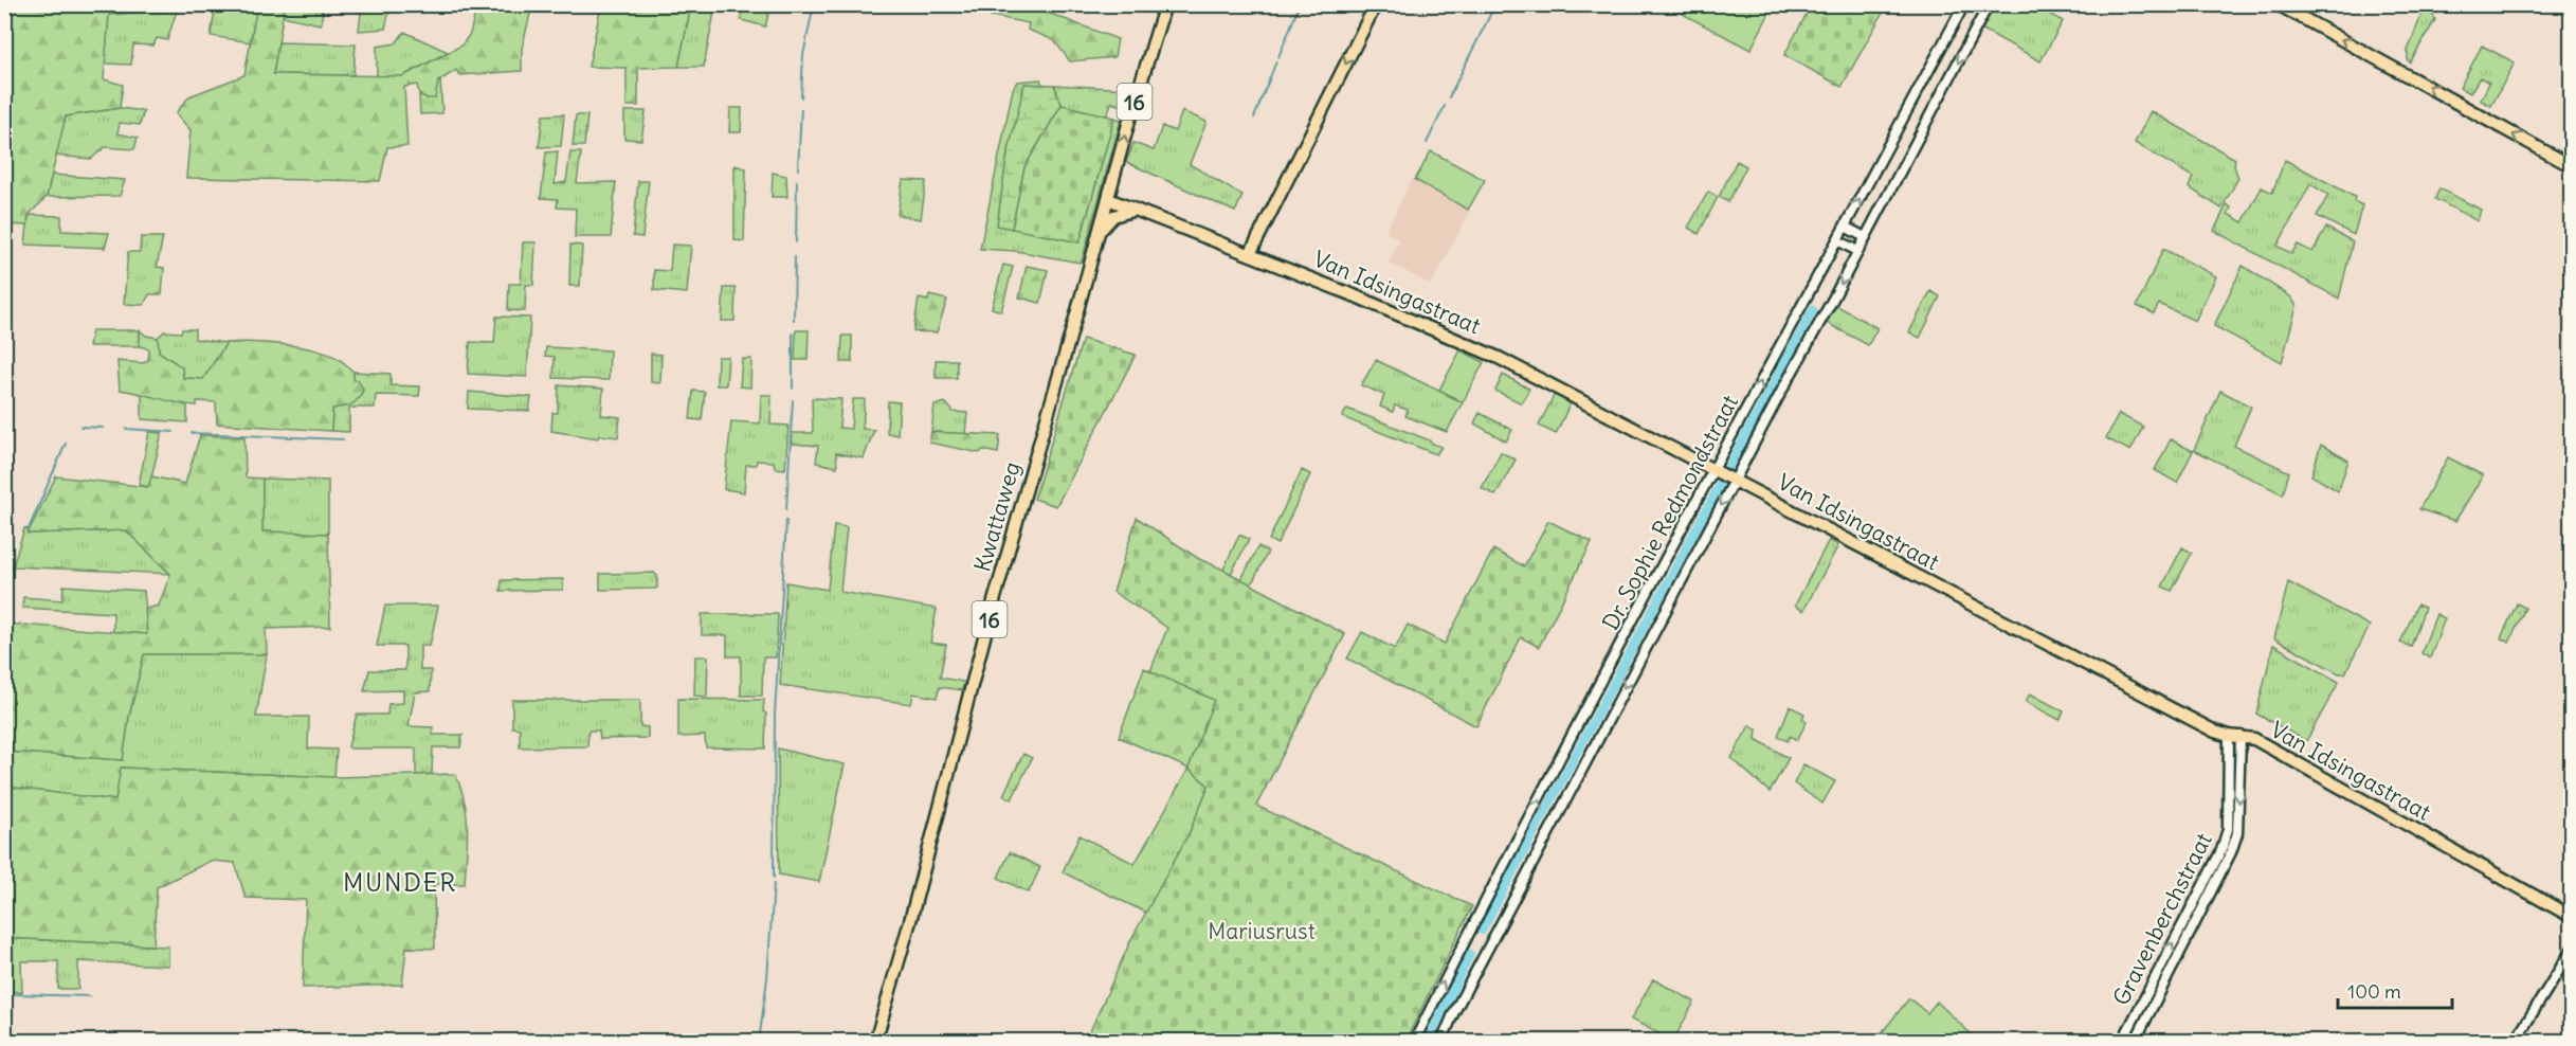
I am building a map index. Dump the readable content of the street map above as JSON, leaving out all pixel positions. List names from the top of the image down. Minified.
{"streets":{"main road":["16","Van Idsingastraat","Kwattaweg"],"street":["Dr. Sophie Redmondstraat","Gravenberchstraat"]},"crossings":[["Van Idsingastraat","Dr. Sophie Redmondstraat"],["Van Idsingastraat","Kwattaweg"],["Van Idsingastraat","Gravenberchstraat"]],"districts":["MUNDER"],"parks":["Mariusrust"],"scale_bar":"100 m"}
